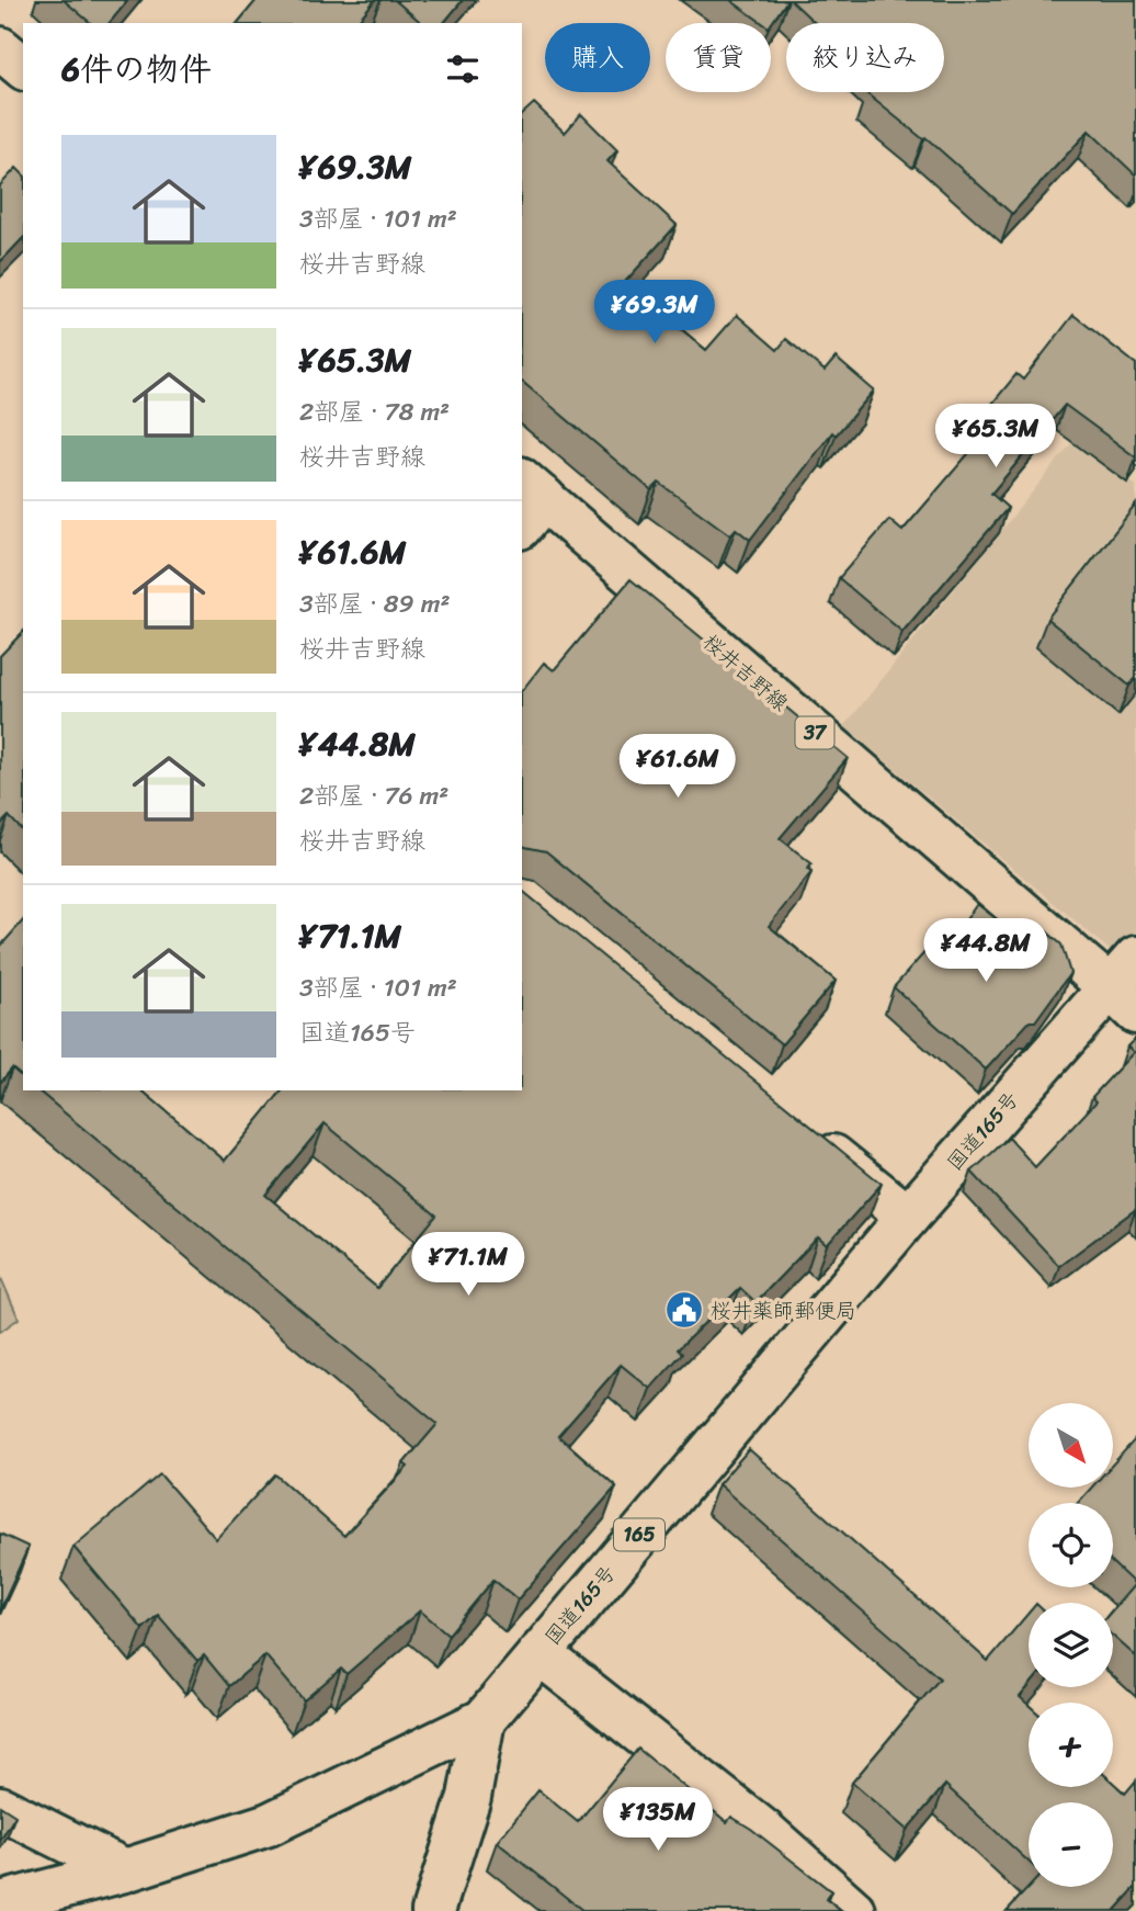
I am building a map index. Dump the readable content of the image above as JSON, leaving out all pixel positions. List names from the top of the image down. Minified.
{"streets":{"main road":["桜井吉野線","37","国道165号","165"]},"crossings":[["桜井吉野線","国道165号"]],"places":{"public building":["桜井薬師郵便局"]},"north":"bottom right","page":{"chip":["購入","賃貸","絞り込み"],"heading":"6件の物件","list":[{"name":"¥69.3M","note":"3部屋 · 101 m² · 桜井吉野線"},{"name":"¥65.3M","note":"2部屋 · 78 m² · 桜井吉野線"},{"name":"¥61.6M","note":"3部屋 · 89 m² · 桜井吉野線"},{"name":"¥44.8M","note":"2部屋 · 76 m² · 桜井吉野線"},{"name":"¥71.1M","note":"3部屋 · 101 m² · 国道165号"}],"price":["¥69.3M","¥65.3M","¥61.6M","¥44.8M","¥71.1M","¥135M"],"map_buttons":["+","−"]}}
